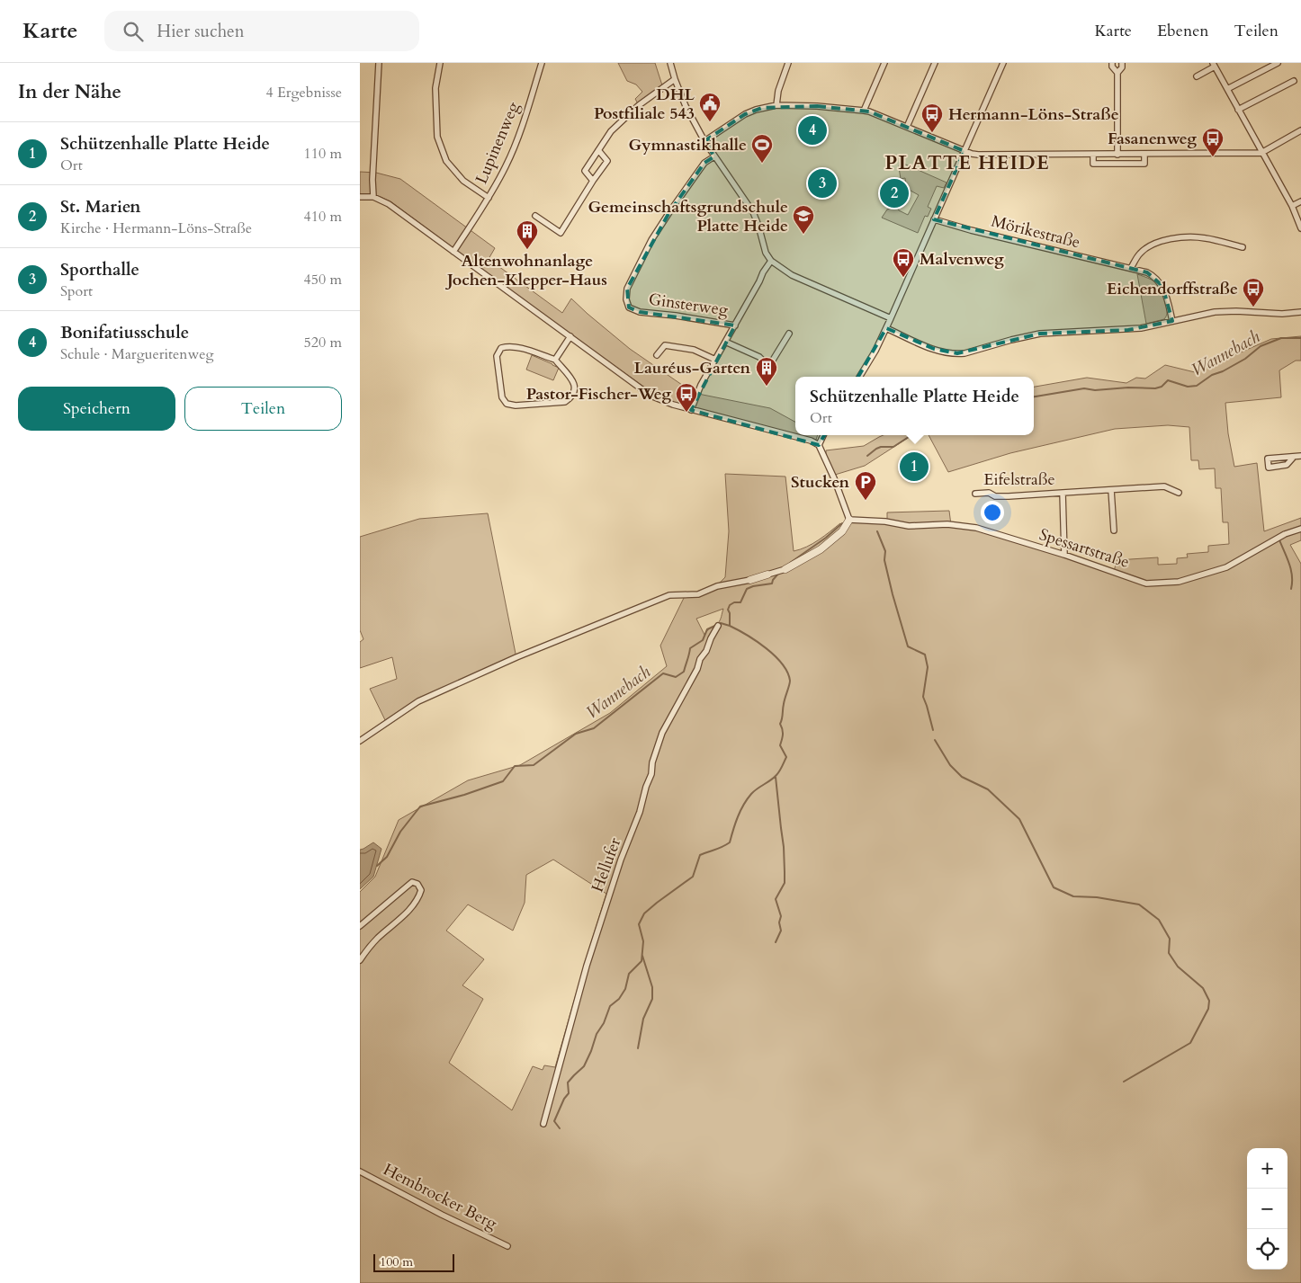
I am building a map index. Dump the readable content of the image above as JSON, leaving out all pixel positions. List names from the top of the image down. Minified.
{"streets":{"street":["Lupinenweg","Mörikestraße","Ginsterweg","Eifelstraße","Spessartstraße","Hellufer","Hembrocker Berg"]},"crossings":[["Eifelstraße","Spessartstraße"]],"districts":["PLATTE HEIDE"],"water":["Wannebach"],"places":{"public building":["DHL Postfiliale 543"],"bus stop":["Hermann-Löns-Straße","Fasanenweg","Malvenweg","Eichendorffstraße","Pastor-Fischer-Weg"],"sports":["Gymnastikhalle"],"school or university":["Gemeinschaftsgrundschule Platte Heide"],"building":["Altenwohnanlage Jochen-Klepper-Haus","Lauréus-Garten"],"parking":["Stucken"]},"scale_bar":"100 m","page":{"header":"Karte","search":"Hier suchen","nav":["Karte","Ebenen","Teilen"],"heading":["In der Nähe","4 Ergebnisse"],"pins":["4","3","2","1"],"list":[{"mark":"1","name":"Schützenhalle Platte Heide","note":"Ort","value":"110 m"},{"mark":"2","name":"St. Marien","note":"Kirche · Hermann-Löns-Straße","value":"410 m"},{"mark":"3","name":"Sporthalle","note":"Sport","value":"450 m"},{"mark":"4","name":"Bonifatiusschule","note":"Schule · Margueritenweg","value":"520 m"}],"buttons":["Speichern","Teilen"],"popup":["Schützenhalle Platte Heide","Ort"],"map_buttons":["+","−"],"scale":"100 m"}}
